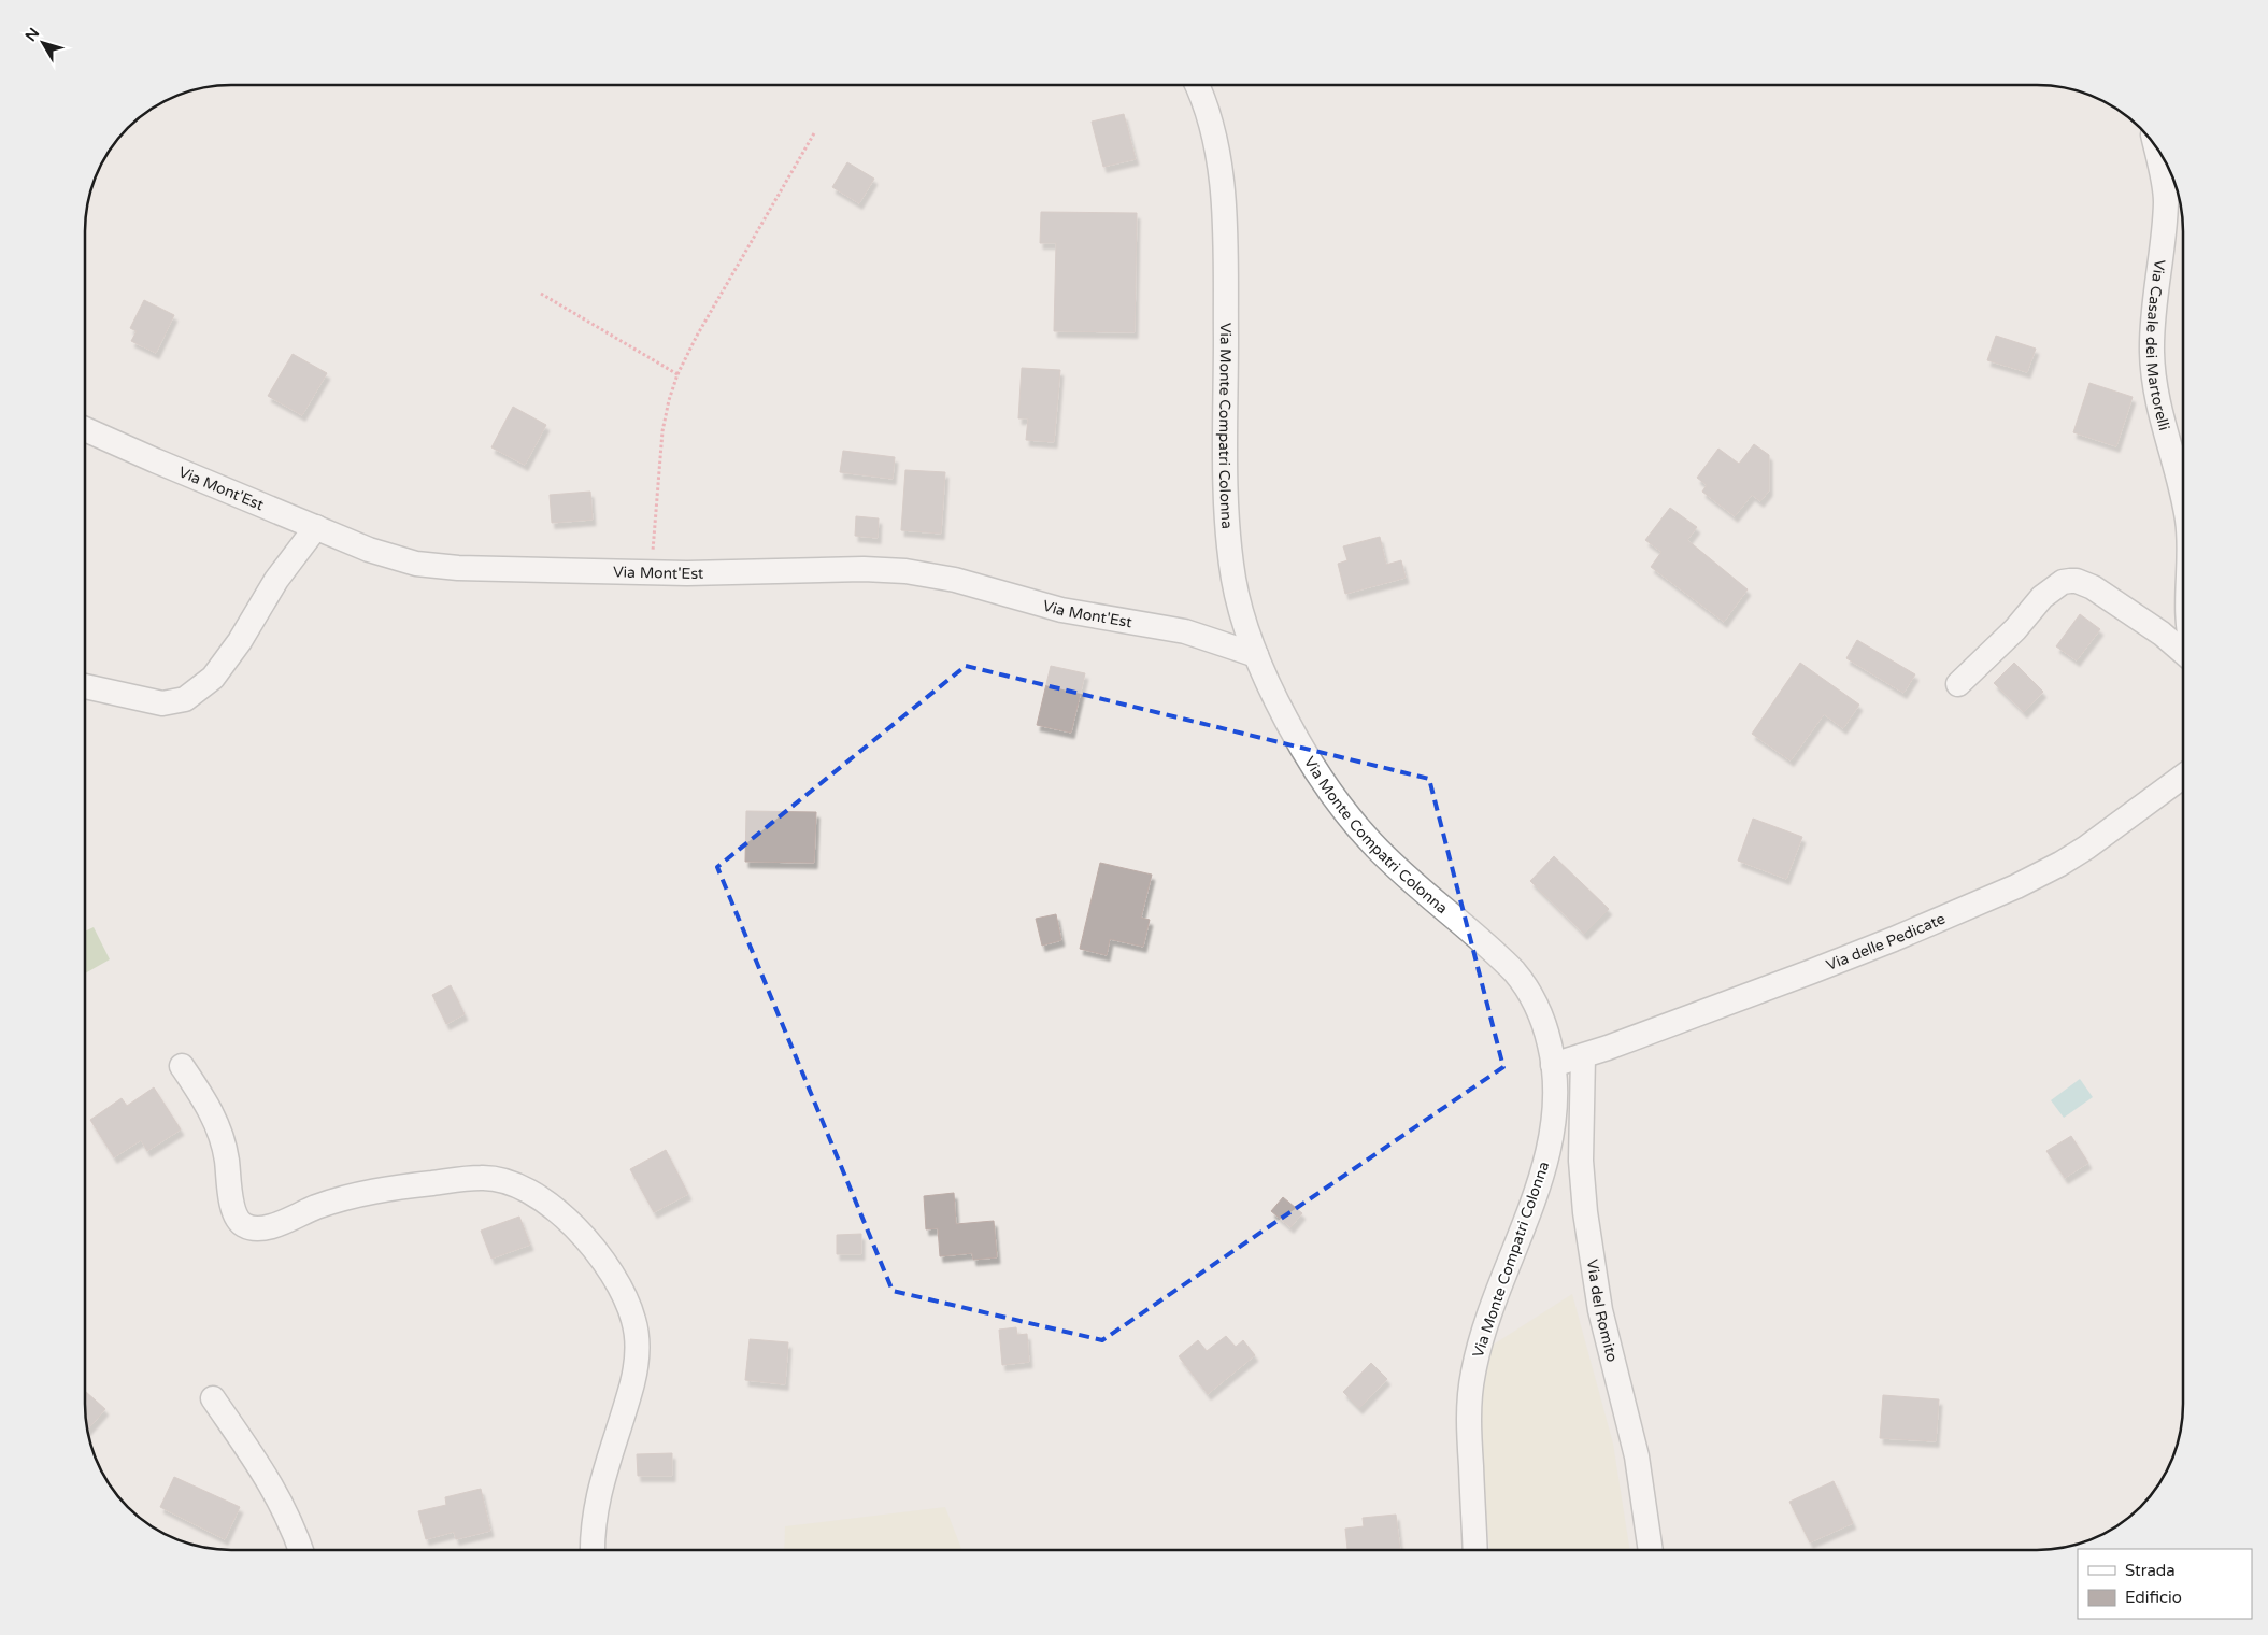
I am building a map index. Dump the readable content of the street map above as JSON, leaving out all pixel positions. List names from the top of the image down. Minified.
{"streets":{"street":["Via Casale dei Martorelli","Via Monte Compatri Colonna","Via Mont'Est","Via delle Pedicate","Via del Romito"]},"crossings":[["Via Monte Compatri Colonna","Via Mont'Est"],["Via Monte Compatri Colonna","Via delle Pedicate"],["Via delle Pedicate","Via del Romito"]],"legend":["Strada","Edificio"],"north":"top left"}
